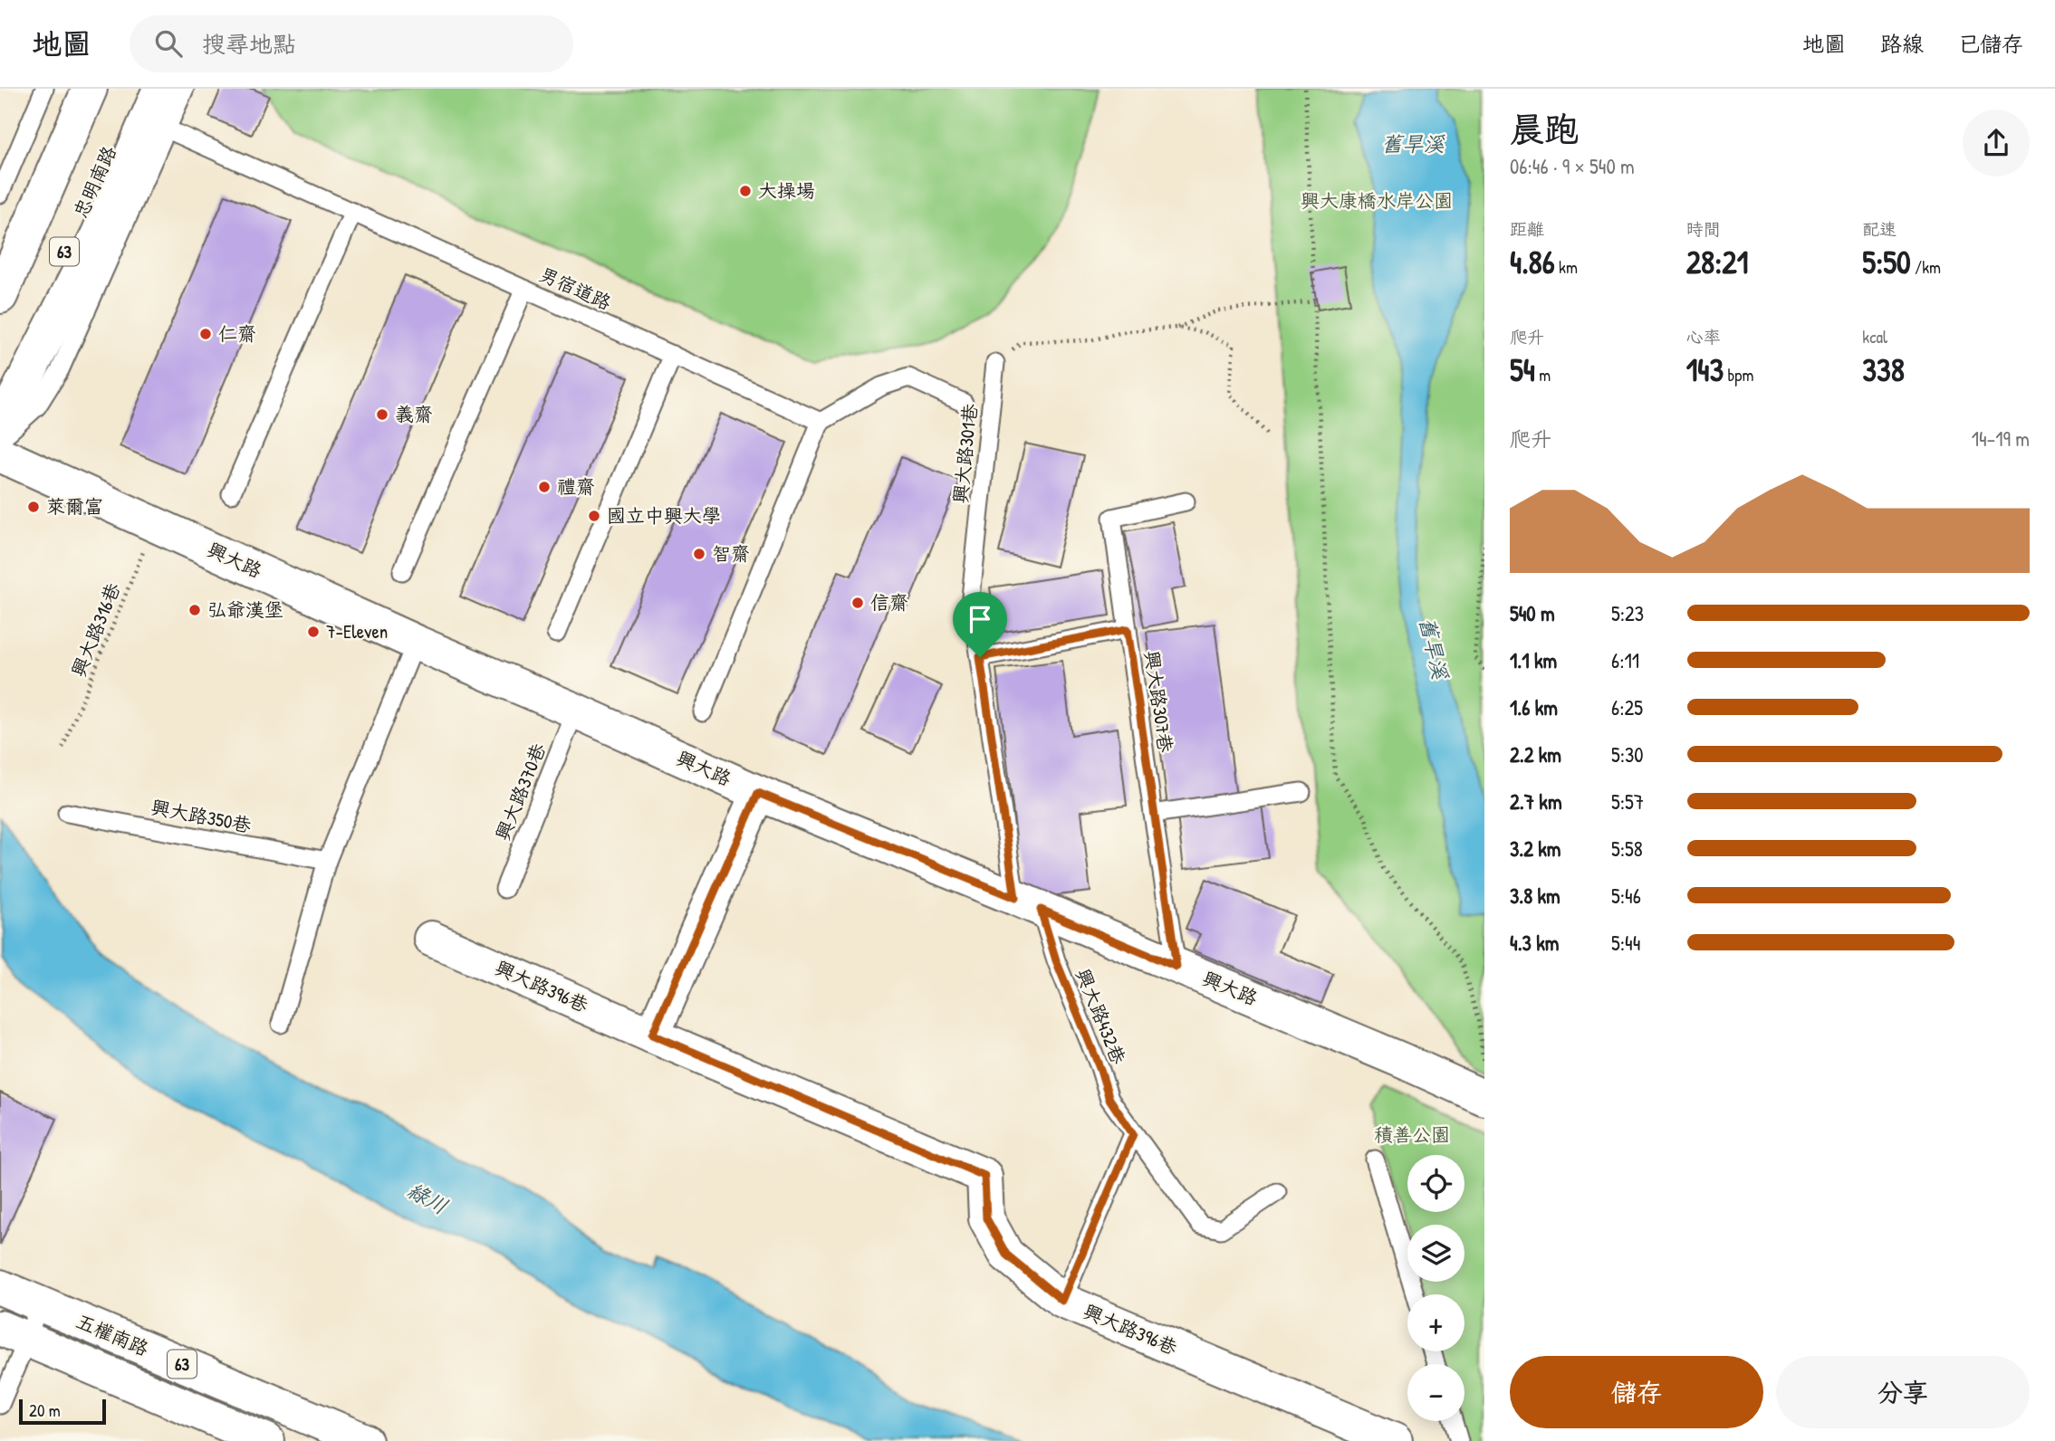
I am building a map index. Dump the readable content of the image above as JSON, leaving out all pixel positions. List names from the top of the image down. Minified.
{"streets":{"street":["忠明南路","63","興大路","興大路396巷","五權南路"],"lane":["男宿道路","興大路301巷","興大路307巷","興大路370巷","興大路350巷","興大路432巷"],"path":["興大路316巷"]},"crossings":[["興大路301巷","興大路"],["興大路301巷","興大路432巷"],["興大路","興大路316巷"],["興大路","興大路307巷"],["興大路","興大路370巷"],["興大路","興大路432巷"]],"water":["舊旱溪","綠川"],"parks":["興大康橋水岸公園","積善公園"],"places":["大操場","仁齋","義齋","禮齋","萊爾富","國立中興大學","智齋","信齋","弘爺漢堡","7-Eleven"],"scale_bar":"20 m","page":{"header":"地圖","search":"搜尋地點","nav":["地圖","路線","已儲存"],"heading":["晨跑","06:46 · 9 × 540 m"],"stats":[["距離","4.86 km"],["時間","28:21"],["配速","5:50 /km"],["爬升","54 m"],["心率","143 bpm"],["kcal","338"]],"chart":["爬升","14–19 m"],"list":[{"name":"540 m","note":"5:23"},{"name":"1.1 km","note":"6:11"},{"name":"1.6 km","note":"6:25"},{"name":"2.2 km","note":"5:30"},{"name":"2.7 km","note":"5:57"},{"name":"3.2 km","note":"5:58"},{"name":"3.8 km","note":"5:46"},{"name":"4.3 km","note":"5:44"}],"map_buttons":["+","−"],"buttons":["儲存","分享"],"scale":"20 m"}}
